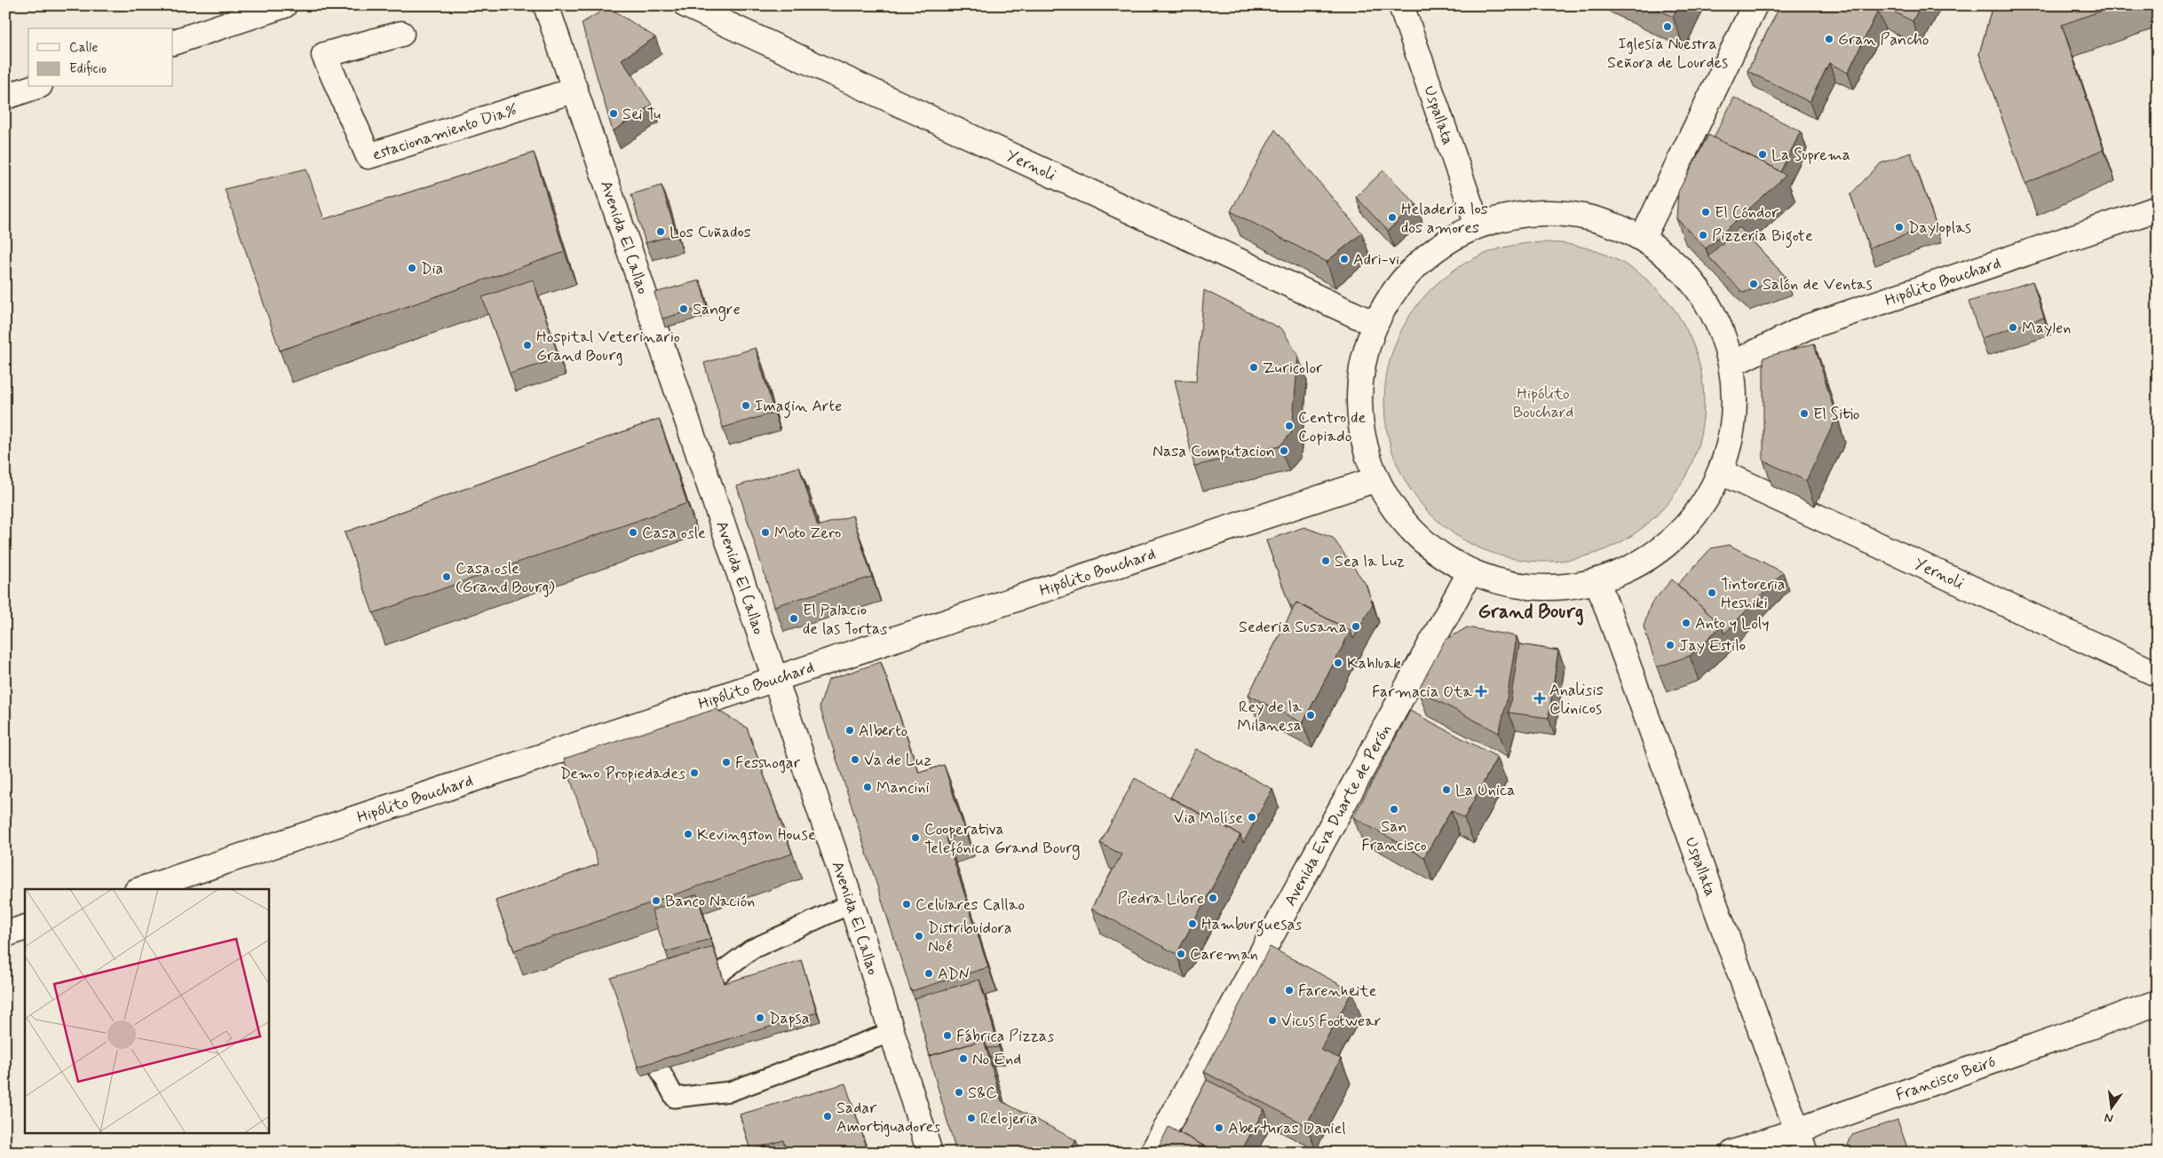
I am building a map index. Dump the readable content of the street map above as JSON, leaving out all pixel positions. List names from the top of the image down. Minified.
{"streets":{"street":["Uspallata","estacionamiento Dia%","Yernoli","Avenida El Callao","Hipólito Bouchard","Avenida Eva Duarte de Perón","Francisco Beiró"]},"crossings":[["Uspallata","Francisco Beiró"],["estacionamiento Dia%","Avenida El Callao"],["Avenida El Callao","Hipólito Bouchard"]],"districts":["Grand Bourg"],"parks":["Hipólito Bouchard"],"places":{"other":["Iglesia Nuestra Señora de Lourdes","Gran Pancho","Sei Tu","La Suprema","El Cóndor","Heladería los dos amores","Dayloplas","Los Cuñados","Pizzeria Bigote","Adri-vi","Dia","Salón de Ventas","Sangre","Maylen","Hospital Veterinario Grand Bourg","Zuricolor","Imagin Arte","El Sitio","Centro de Copiado","Nasa Computacion","Casa osle","Moto Zero","Sea la Luz","Casa osle (Grand Bourg)","Tintoreria Heshiki","El Palacio de las Tortas","Anto y Loly","Sederia Susana","Jay Estilo","Kahluak","Rey de la Milanesa","Alberto","Va de Luz","Fesshogar","Demo Propiedades","Mancini","La Unica","San Francisco","Via Molíse","Kevingston House","Cooperativa Telefónica Grand Bourg","Piedra Libre","Banco Nación","Celulares Callao","Hamburguesas","Distribuidora Noé","Careman","ADN","Farenheite","Dapsa","Vicus Footwear","Fábrica Pizzas","No End","S&C","Sadar Amortiguadores","Relojeria","Aberturas Daniel"],"health":["Farmacia Ota","Analisis Clinicos"]},"legend":["Calle","Edificio"],"north":"bottom"}
